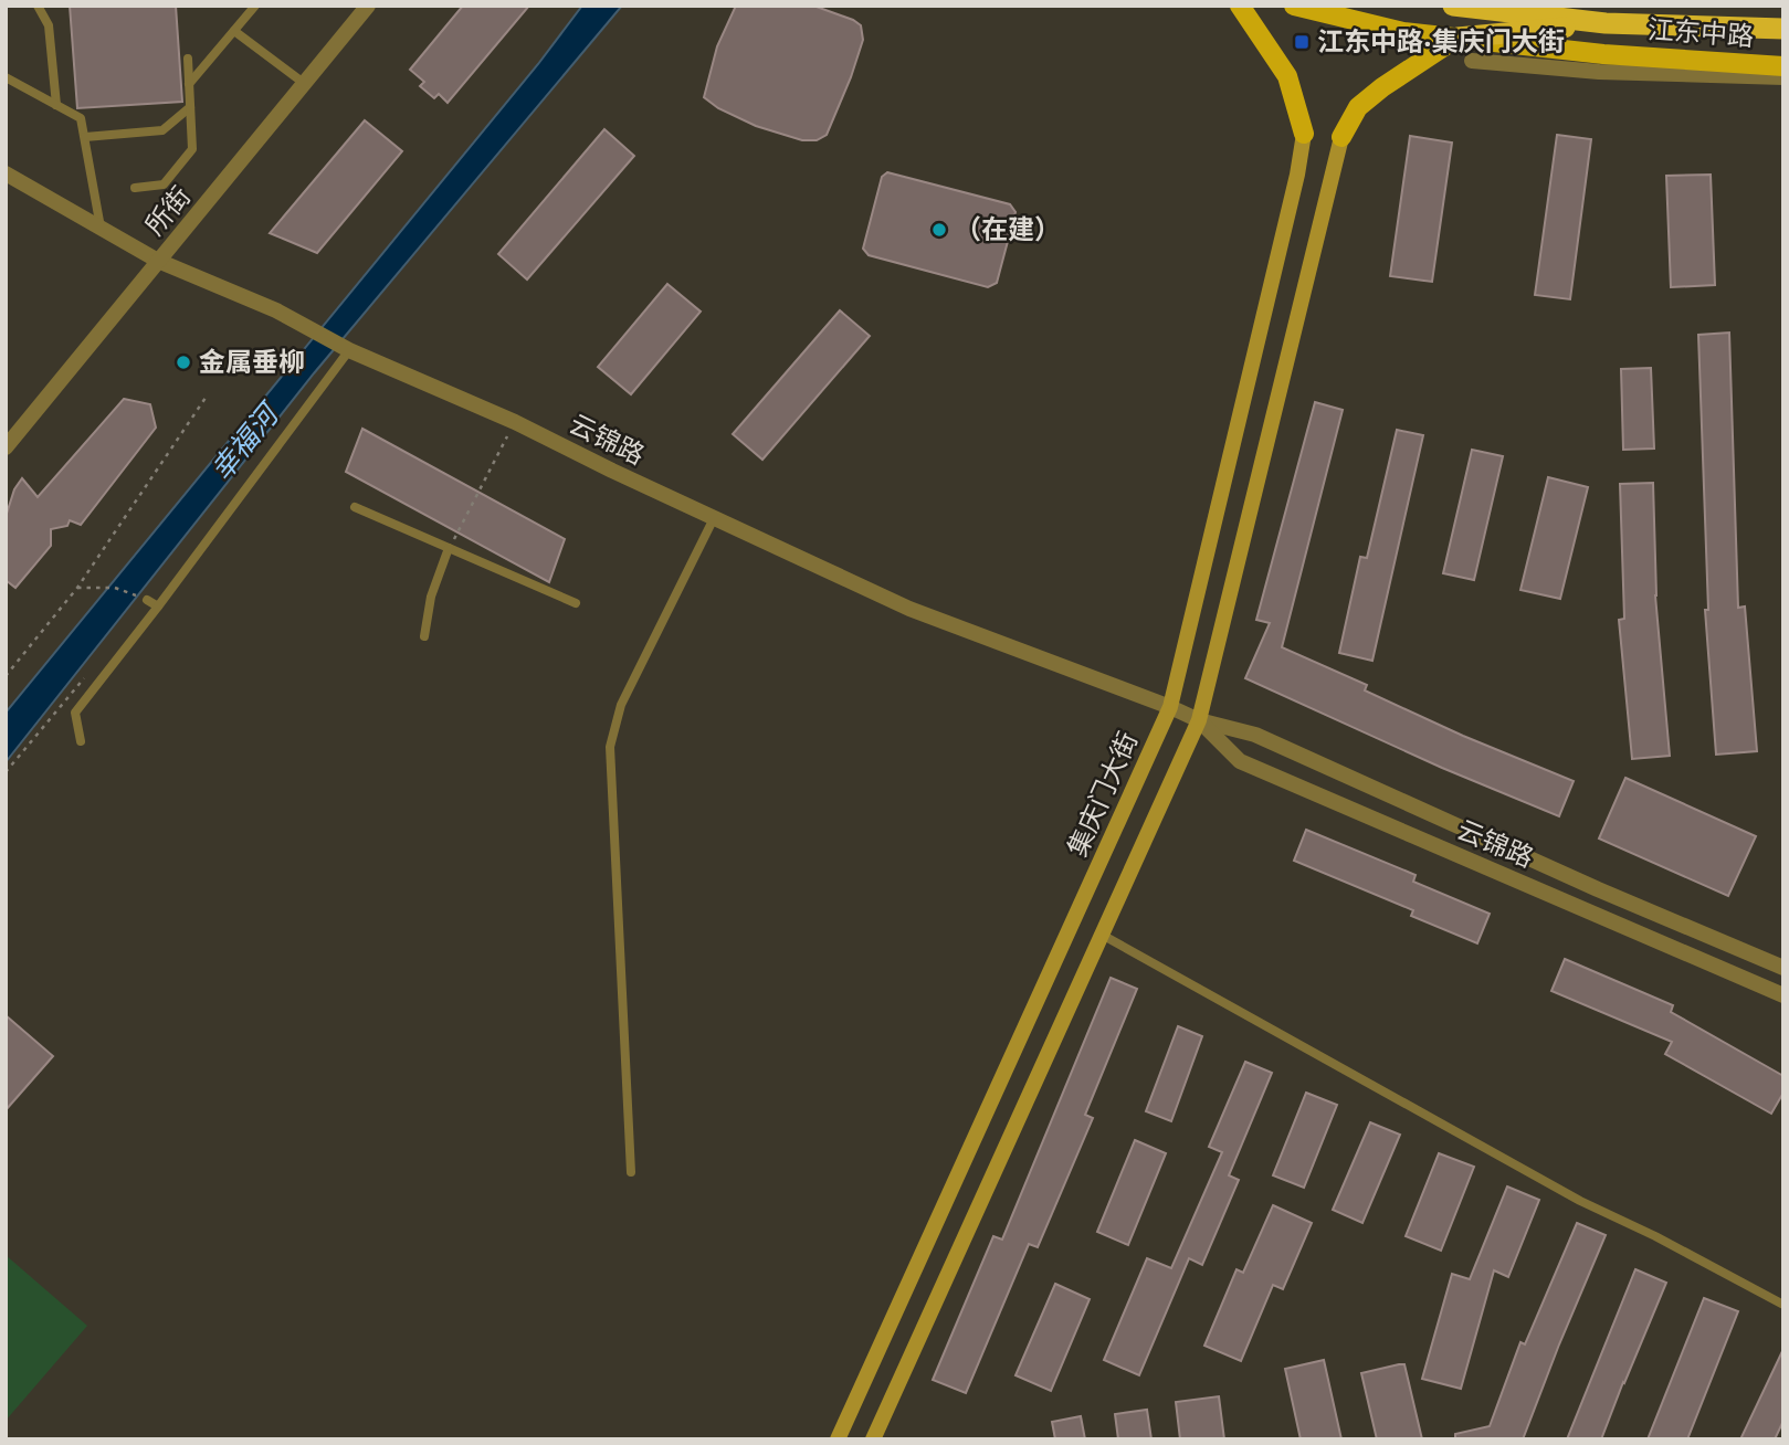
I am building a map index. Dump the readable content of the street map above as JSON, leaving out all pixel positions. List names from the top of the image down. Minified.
{"streets":{"main road":["江东中路","集庆门大街"],"street":["所街","云锦路"]},"crossings":[["所街","云锦路"],["云锦路","集庆门大街"]],"water":["幸福河"],"places":{"transit":["江东中路·集庆门大街"],"other":["（在建）","金属垂柳"]}}
